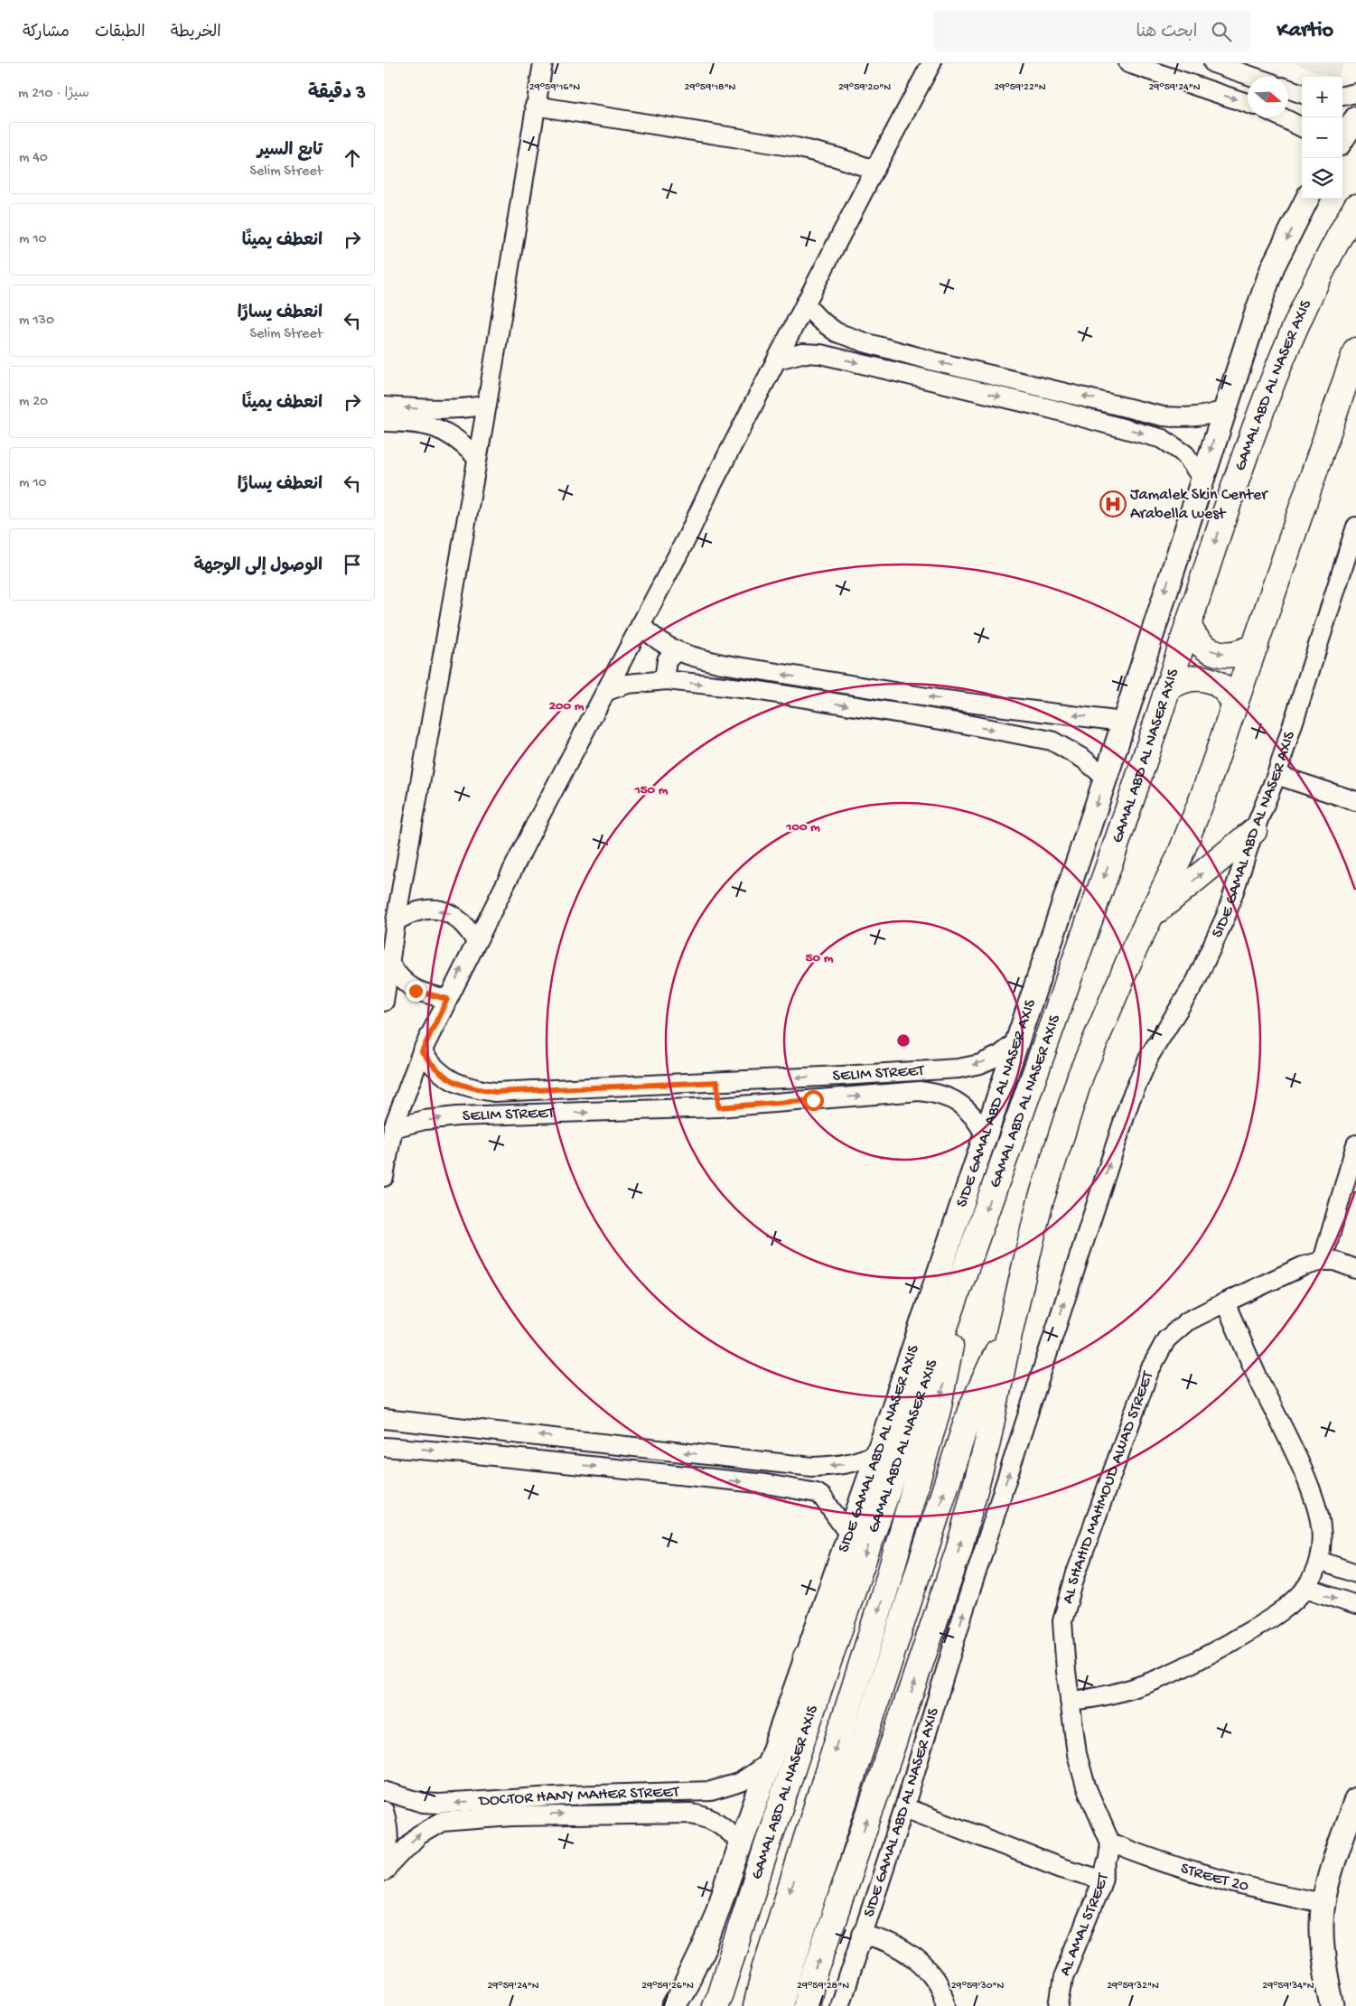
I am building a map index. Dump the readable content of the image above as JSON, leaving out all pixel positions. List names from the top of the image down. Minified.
{"streets":{"main road":["GAMAL ABD AL NASER AXIS"],"street":["SIDE GAMAL ABD AL NASER AXIS","SELIM STREET","AL SHAHID MAHMOUD AWAD STREET","DOCTOR HANY MAHER STREET","STREET 20","AL AMAL STREET"]},"crossings":[["GAMAL ABD AL NASER AXIS","SIDE GAMAL ABD AL NASER AXIS"],["SIDE GAMAL ABD AL NASER AXIS","SELIM STREET"],["SIDE GAMAL ABD AL NASER AXIS","DOCTOR HANY MAHER STREET"],["AL SHAHID MAHMOUD AWAD STREET","STREET 20"],["AL SHAHID MAHMOUD AWAD STREET","AL AMAL STREET"],["STREET 20","AL AMAL STREET"]],"places":{"hospital":["Jamalek Skin Center Arabella west"]},"north":"right","page":{"header":"Kartio","search":"ابحث هنا","nav":["الخريطة","الطبقات","مشاركة"],"heading":["3 دقيقة","سيرًا · 210 m"],"map_buttons":["+","−"],"list":[["تابع السير","Selim Street","40 m"],["انعطف يمينًا","10 m"],["انعطف يسارًا","Selim Street","130 m"],["انعطف يمينًا","20 m"],["انعطف يسارًا","10 m"],"الوصول إلى الوجهة"]},"coordinates":["29°59'16\"N","29°59'18\"N","29°59'20\"N","29°59'22\"N","29°59'24\"N","29°59'26\"N","29°59'28\"N","29°59'30\"N","29°59'32\"N","29°59'34\"N"],"rings":["200 m","150 m","100 m","50 m"]}
